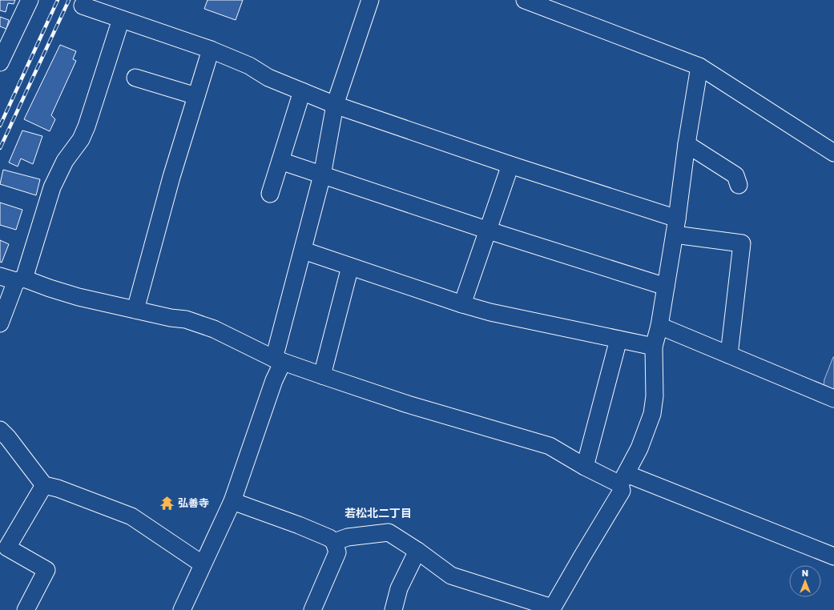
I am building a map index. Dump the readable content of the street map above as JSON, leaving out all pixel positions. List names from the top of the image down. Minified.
{"districts":["若松北二丁目"],"places":{"temple":["弘善寺"]},"north":"top"}
